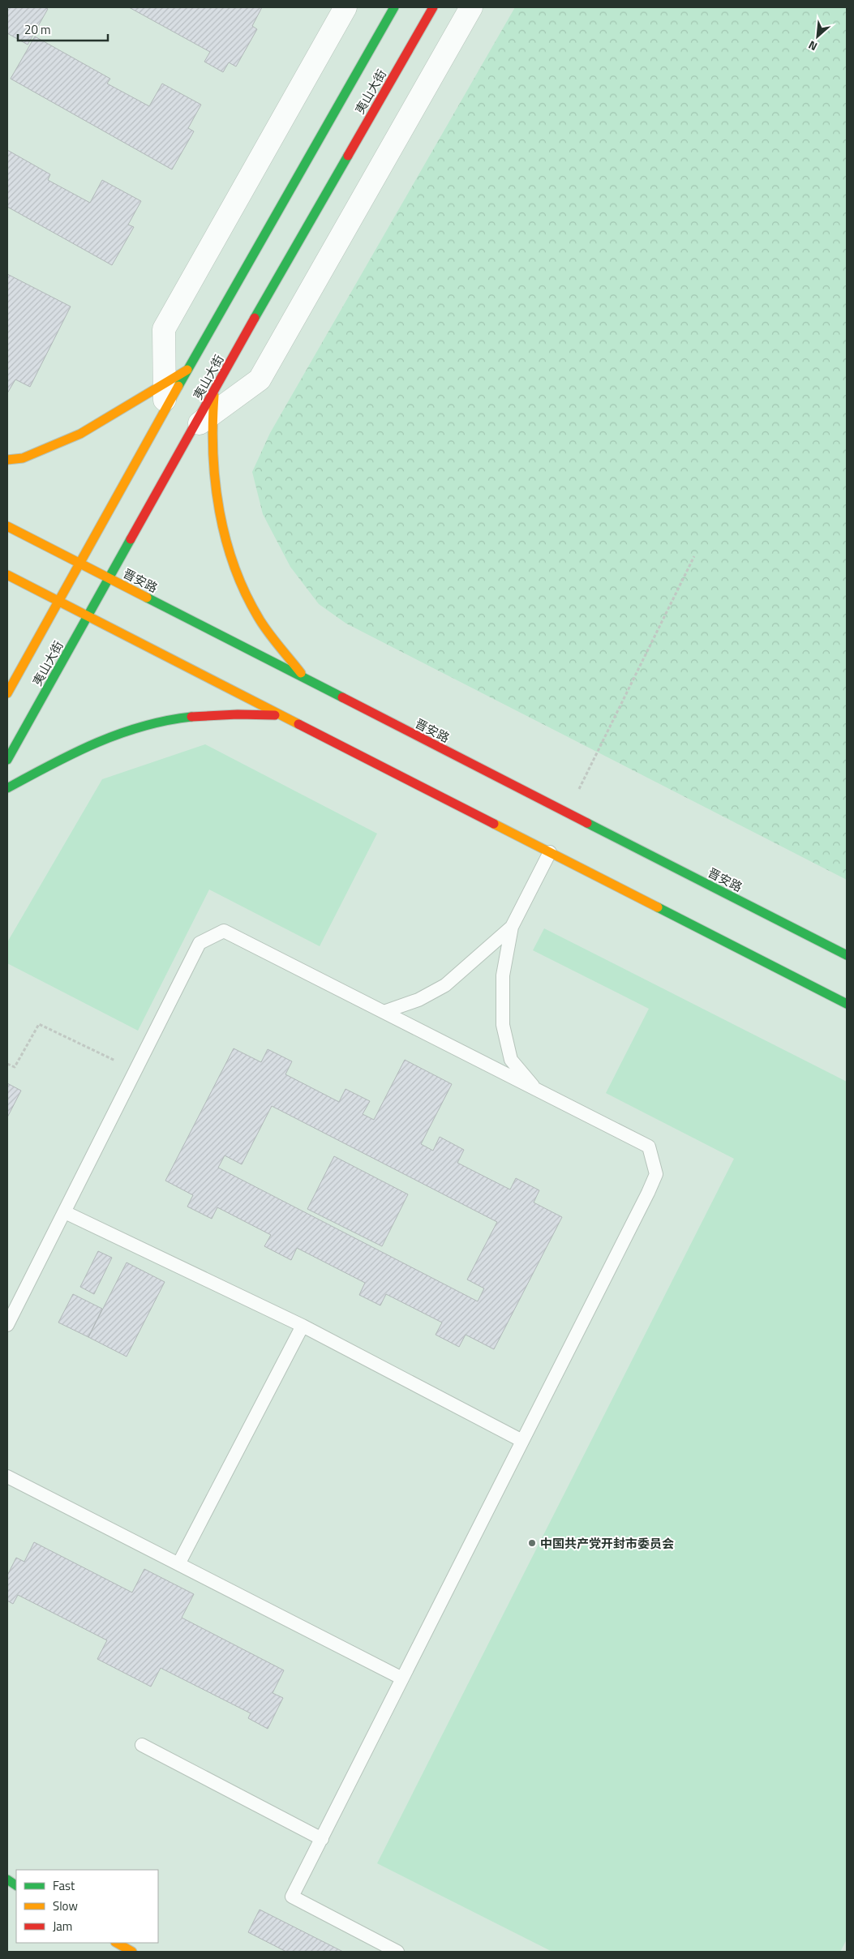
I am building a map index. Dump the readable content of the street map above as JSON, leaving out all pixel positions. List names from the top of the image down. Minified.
{"streets":{"main road":["夷山大街","晋安路"]},"crossings":[["夷山大街","晋安路"]],"places":["中国共产党开封市委员会"],"legend":["Fast","Slow","Jam"],"scale_bar":"20 m","north":"bottom left"}
